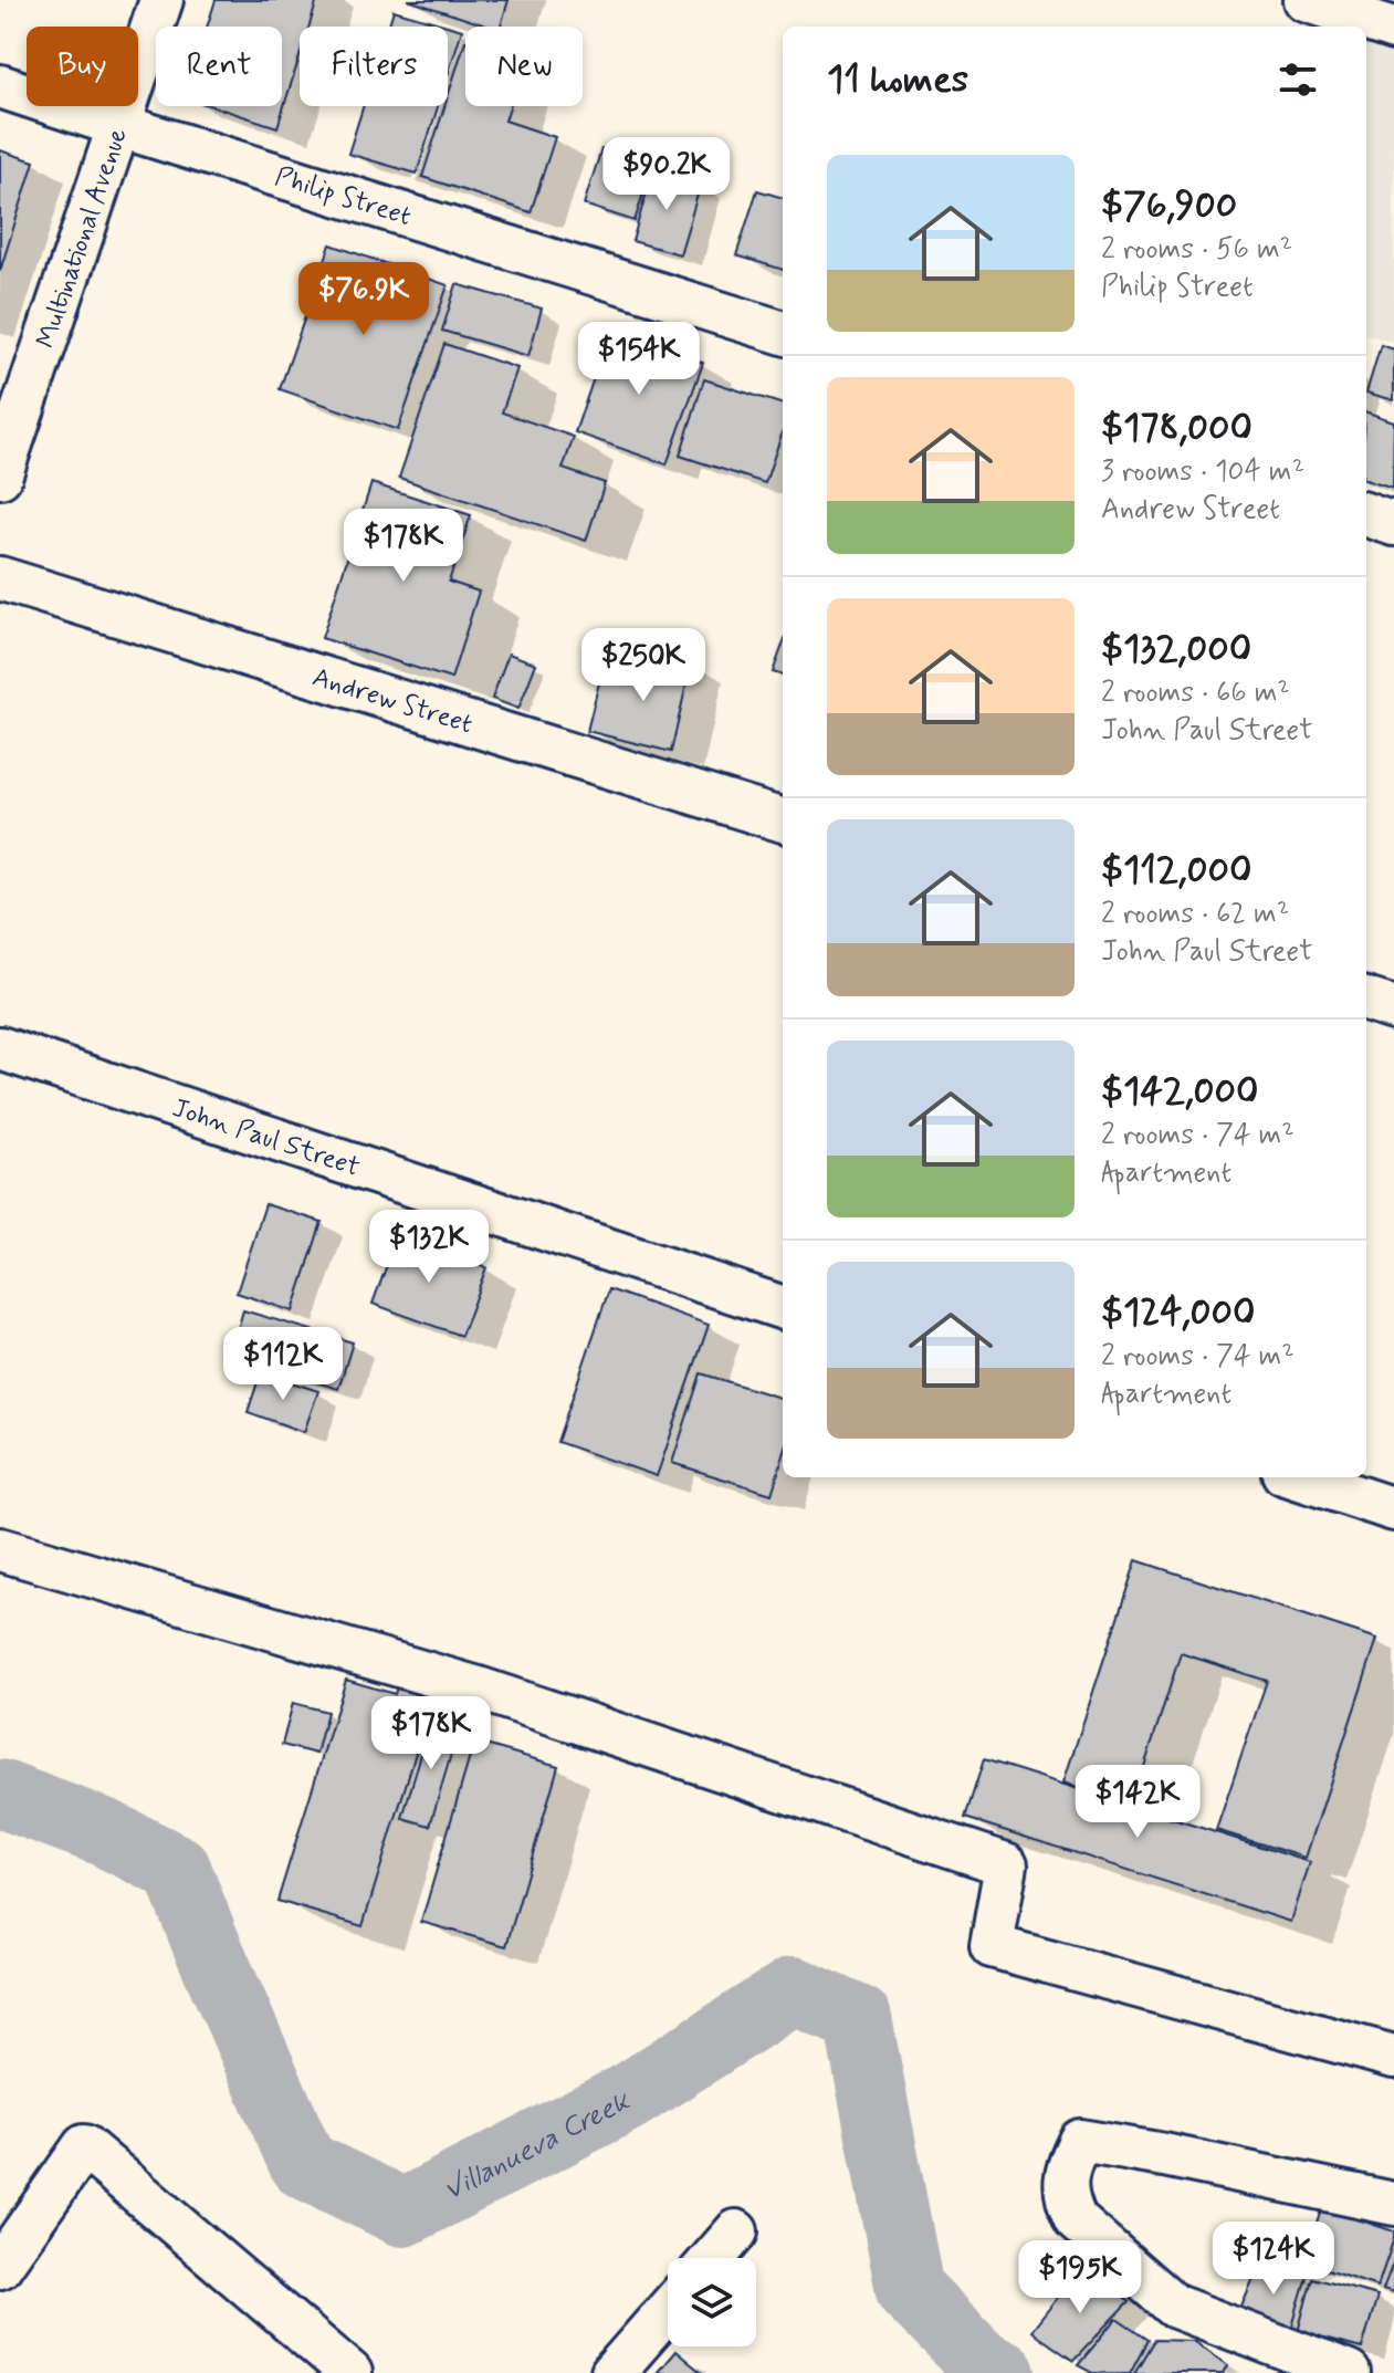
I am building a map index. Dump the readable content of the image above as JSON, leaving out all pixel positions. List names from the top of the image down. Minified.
{"streets":{"street":["Philip Street","Multinational Avenue","Andrew Street","John Paul Street"]},"crossings":[["Philip Street","Multinational Avenue"]],"water":["Villanueva Creek"],"page":{"chip":["Buy","Rent","Filters","New"],"heading":"11 homes","list":[{"name":"$76,900","note":"2 rooms · 56 m² · Philip Street"},{"name":"$178,000","note":"3 rooms · 104 m² · Andrew Street"},{"name":"$132,000","note":"2 rooms · 66 m² · John Paul Street"},{"name":"$112,000","note":"2 rooms · 62 m² · John Paul Street"},{"name":"$142,000","note":"2 rooms · 74 m² · Apartment"},{"name":"$124,000","note":"2 rooms · 74 m² · Apartment"}],"price":["$90.2K","$76.9K","$154K","$178K","$250K","$132K","$112K","$178K","$142K","$124K","$195K"]}}
